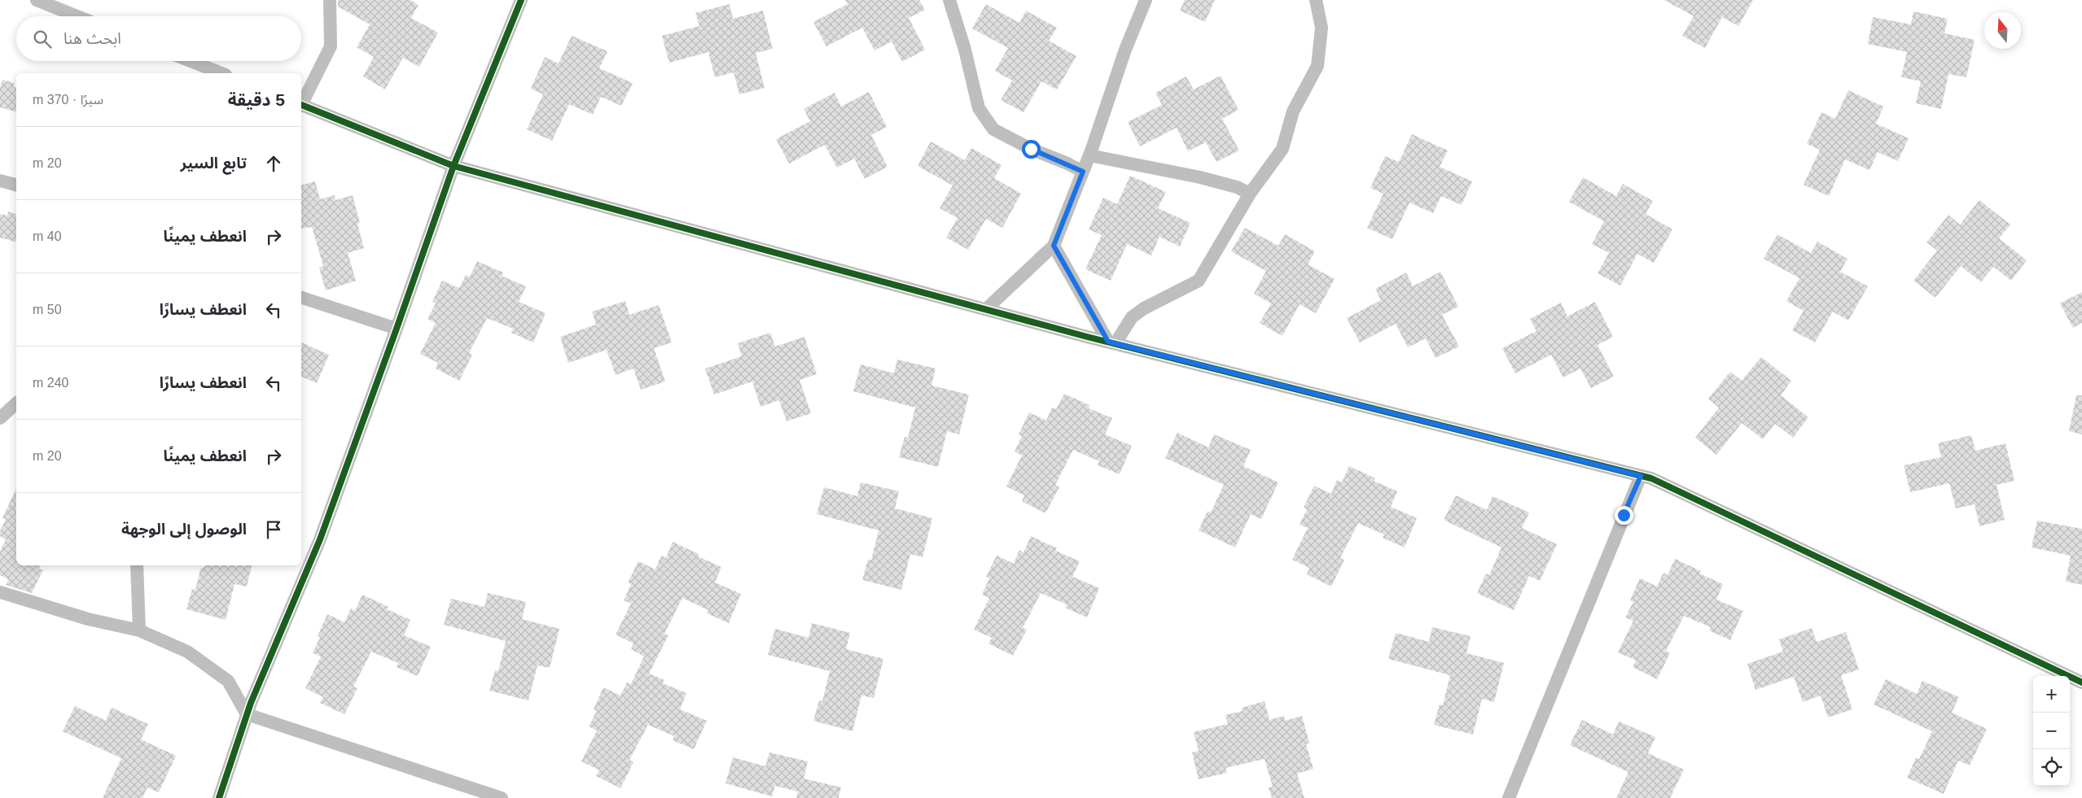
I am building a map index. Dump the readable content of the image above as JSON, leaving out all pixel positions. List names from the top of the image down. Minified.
{"north":"top","page":{"search":"ابحث هنا","heading":["5 دقيقة","سيرًا · 370 m"],"list":[["تابع السير","20 m"],["انعطف يمينًا","40 m"],["انعطف يسارًا","50 m"],["انعطف يسارًا","240 m"],["انعطف يمينًا","20 m"],"الوصول إلى الوجهة"],"map_buttons":["+","−"]}}
